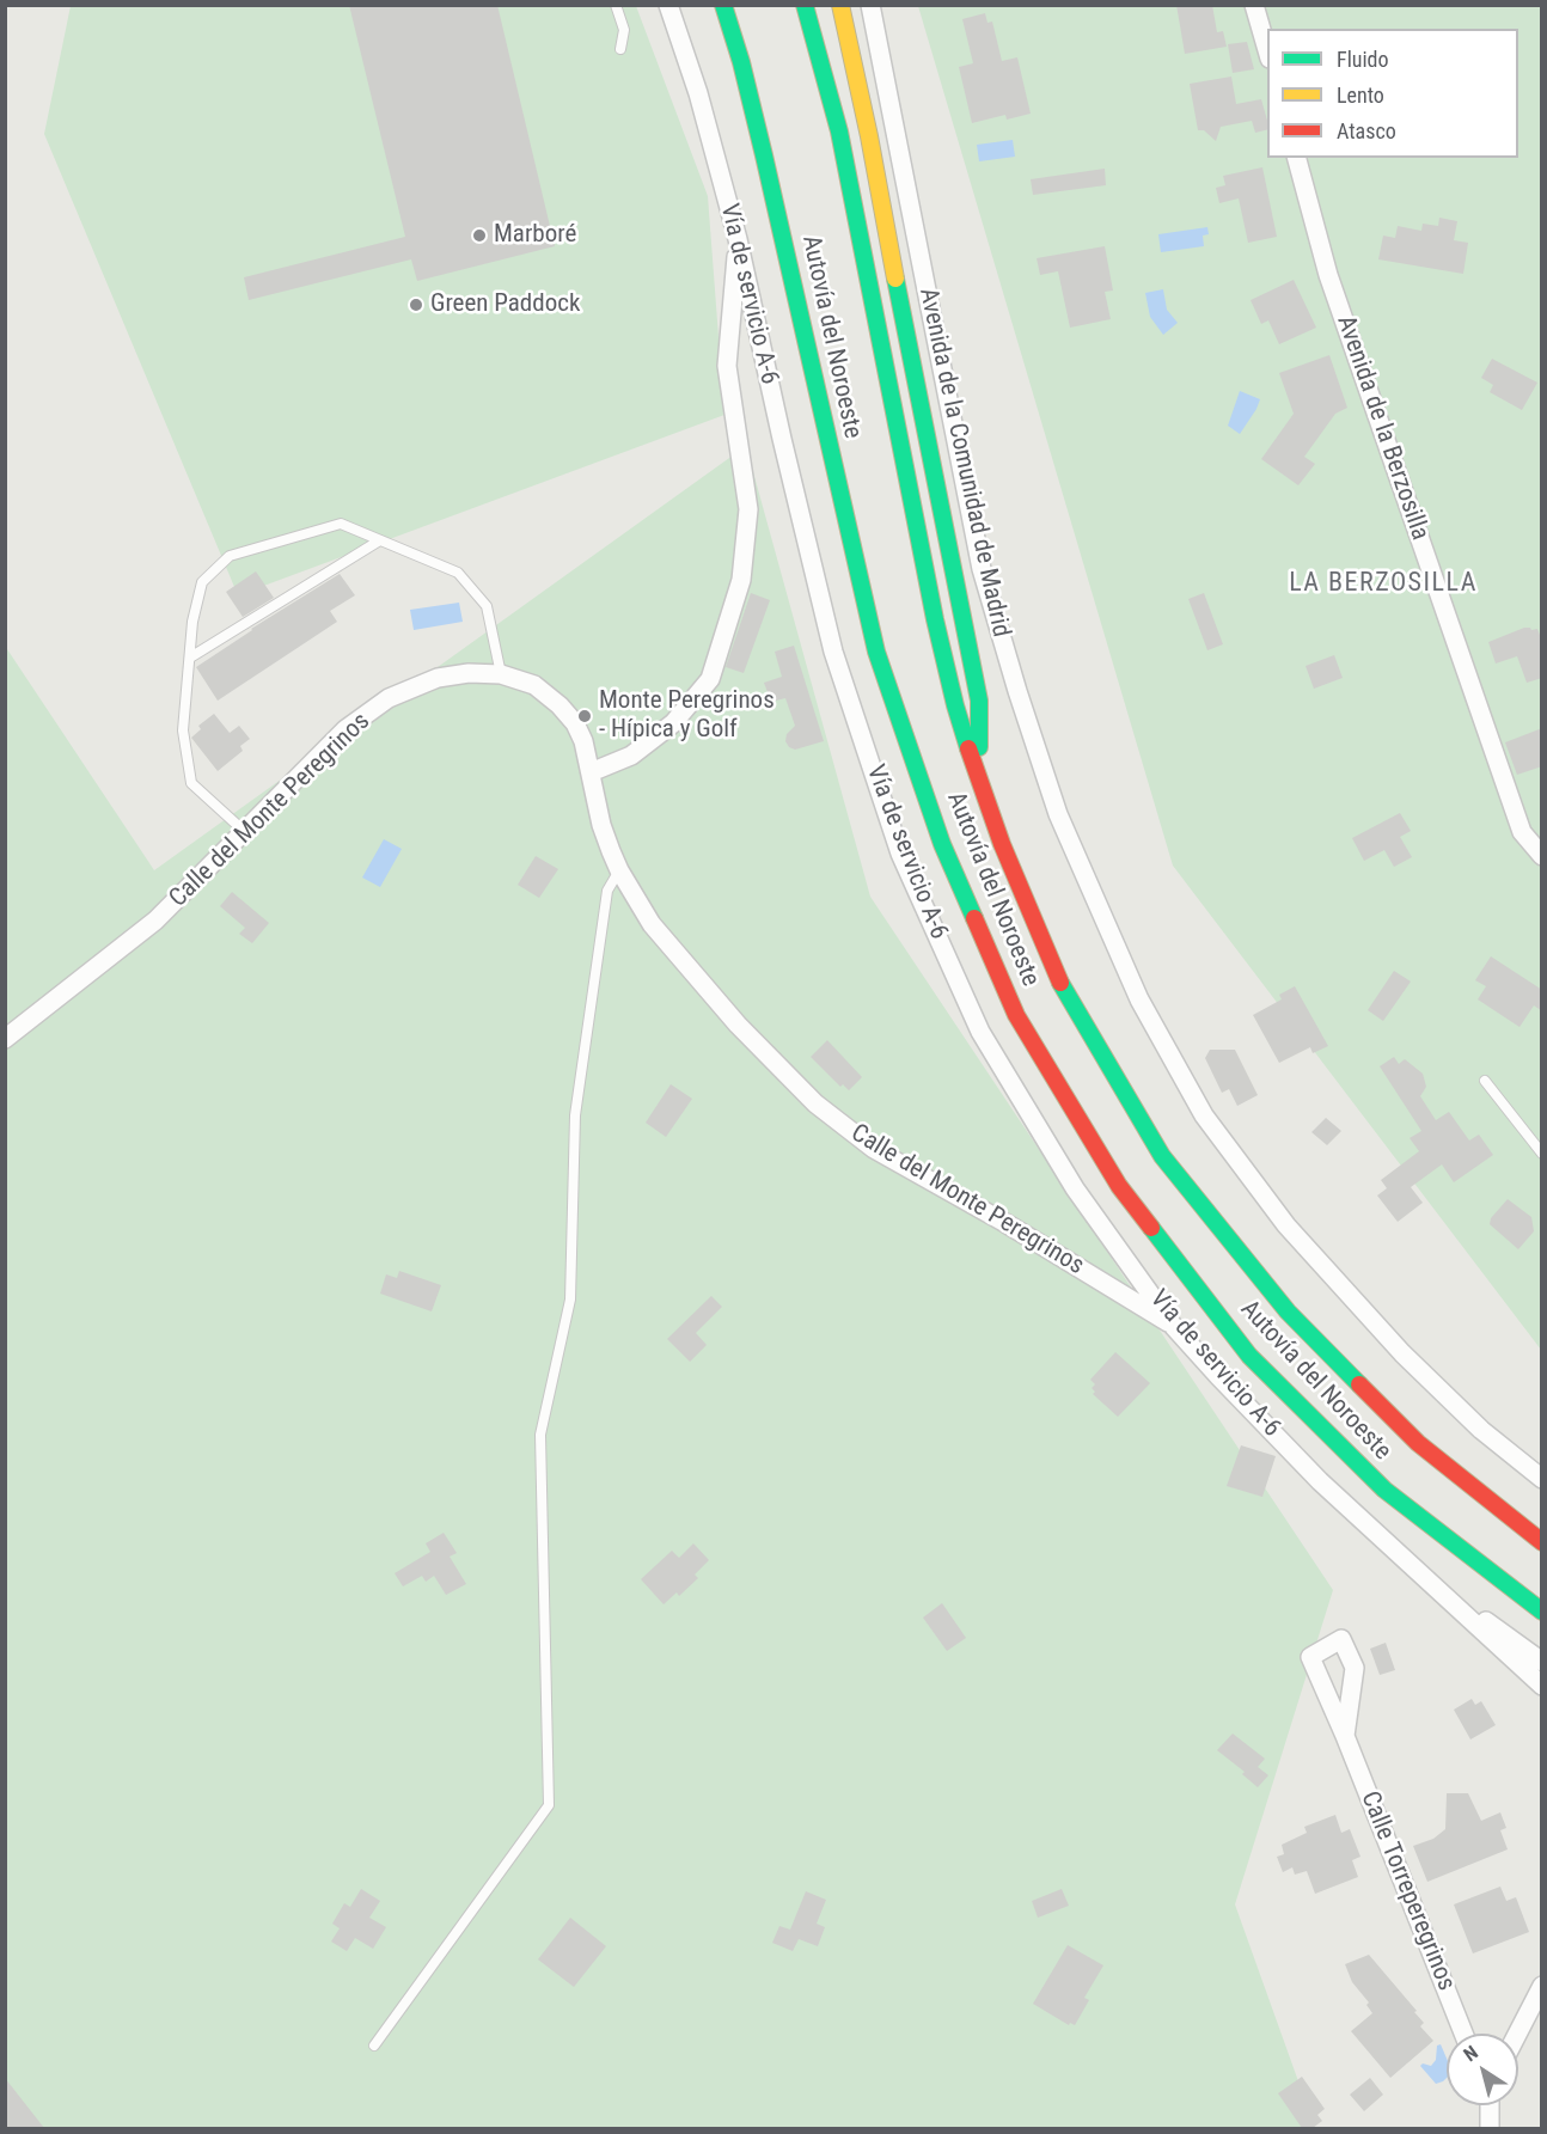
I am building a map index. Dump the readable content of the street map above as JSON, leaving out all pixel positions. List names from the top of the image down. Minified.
{"streets":{"highway":["Autovía del Noroeste"],"street":["Vía de servicio A-6","Avenida de la Berzosilla","Avenida de la Comunidad de Madrid","Calle del Monte Peregrinos","Calle Torreperegrinos"]},"crossings":[["Vía de servicio A-6","Calle del Monte Peregrinos"]],"districts":["LA BERZOSILLA"],"places":["Marboré","Green Paddock","Monte Peregrinos - Hípica y Golf"],"legend":["Fluido","Lento","Atasco"],"north":"top left"}
